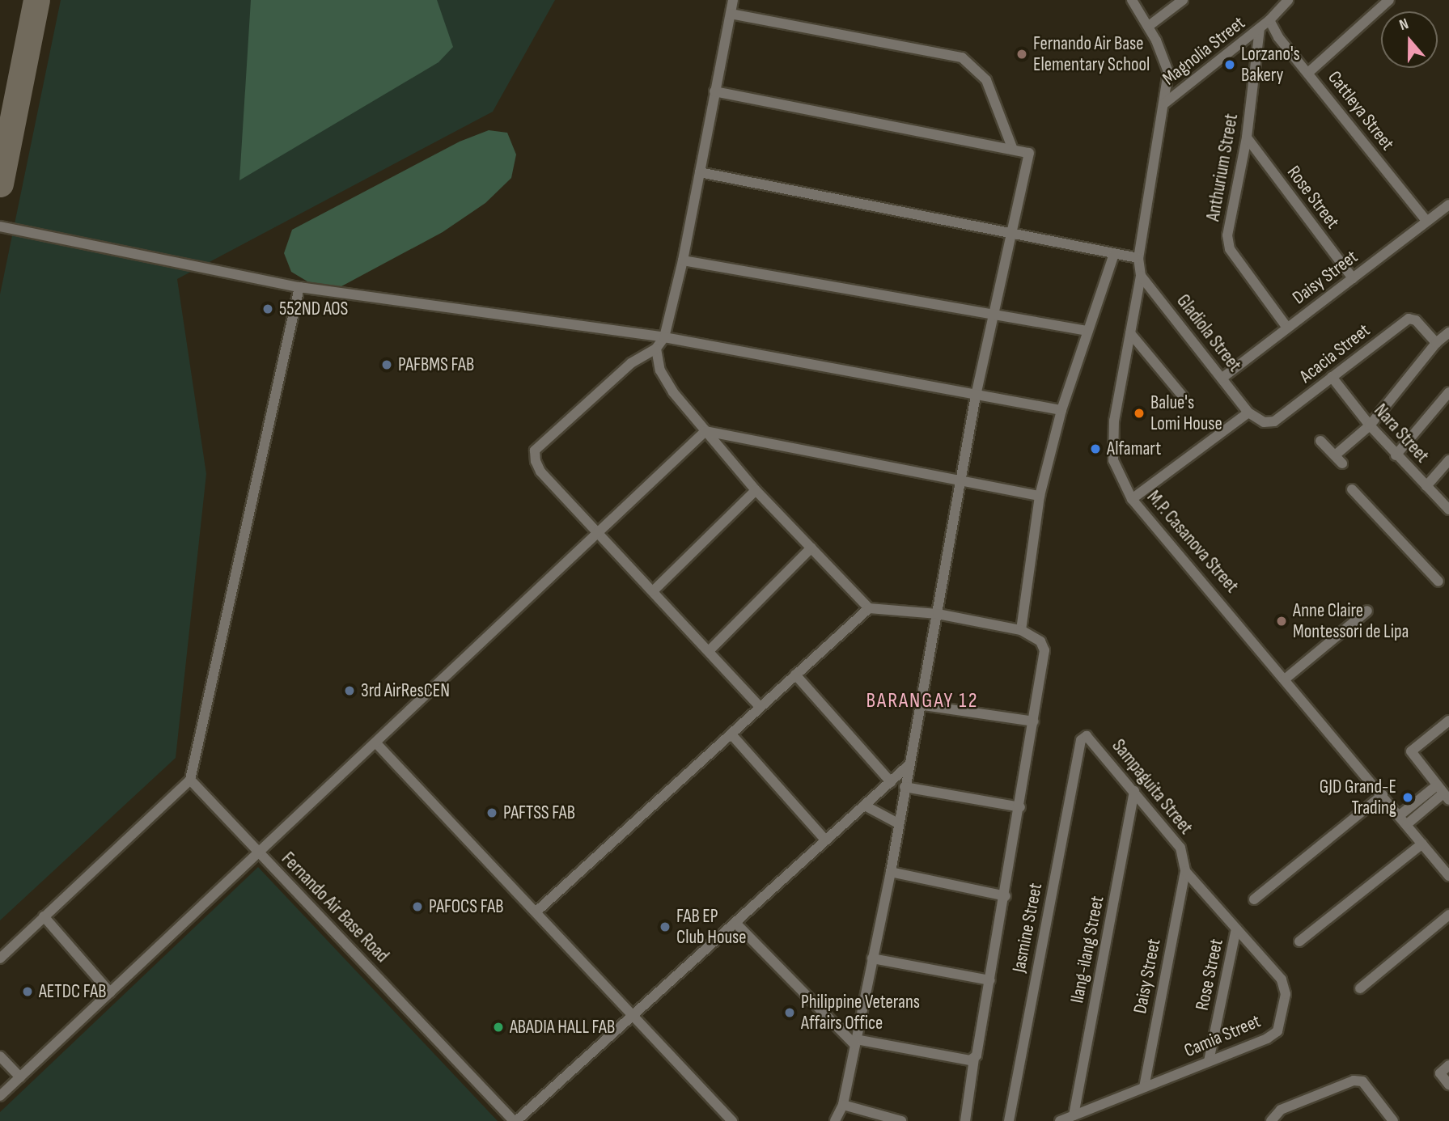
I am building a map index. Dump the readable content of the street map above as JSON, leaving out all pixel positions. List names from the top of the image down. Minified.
{"streets":{"street":["Magnolia Street","Cattleya Street","Anthurium Street","Rose Street","Daisy Street","Gladiola Street","Acacia Street","Nara Street","M.P. Casanova Street","Sampaguita Street","Fernando Air Base Road","Jasmine Street","Ilang-ilang Street","Camia Street"]},"crossings":[["Magnolia Street","Cattleya Street"],["Magnolia Street","Anthurium Street"],["Magnolia Street","M.P. Casanova Street"],["Cattleya Street","Daisy Street"],["Anthurium Street","Rose Street"],["Anthurium Street","Daisy Street"],["Rose Street","Daisy Street"],["Rose Street","Camia Street"],["Daisy Street","Gladiola Street"],["Daisy Street","Sampaguita Street"],["Daisy Street","Camia Street"],["Gladiola Street","Acacia Street"],["Gladiola Street","M.P. Casanova Street"],["Acacia Street","Nara Street"],["Sampaguita Street","Jasmine Street"],["Sampaguita Street","Ilang-ilang Street"],["Sampaguita Street","Camia Street"],["Ilang-ilang Street","Camia Street"]],"districts":["BARANGAY 12"],"places":["Fernando Air Base Elementary School","Lorzano's Bakery","552ND AOS","PAFBMS FAB","Balue's Lomi House","Alfamart","Anne Claire Montessori de Lipa","3rd AirResCEN","GJD Grand-E Trading","PAFTSS FAB","PAFOCS FAB","FAB EP Club House","AETDC FAB","Philippine Veterans Affairs Office","ABADIA HALL FAB"],"north":"top"}
